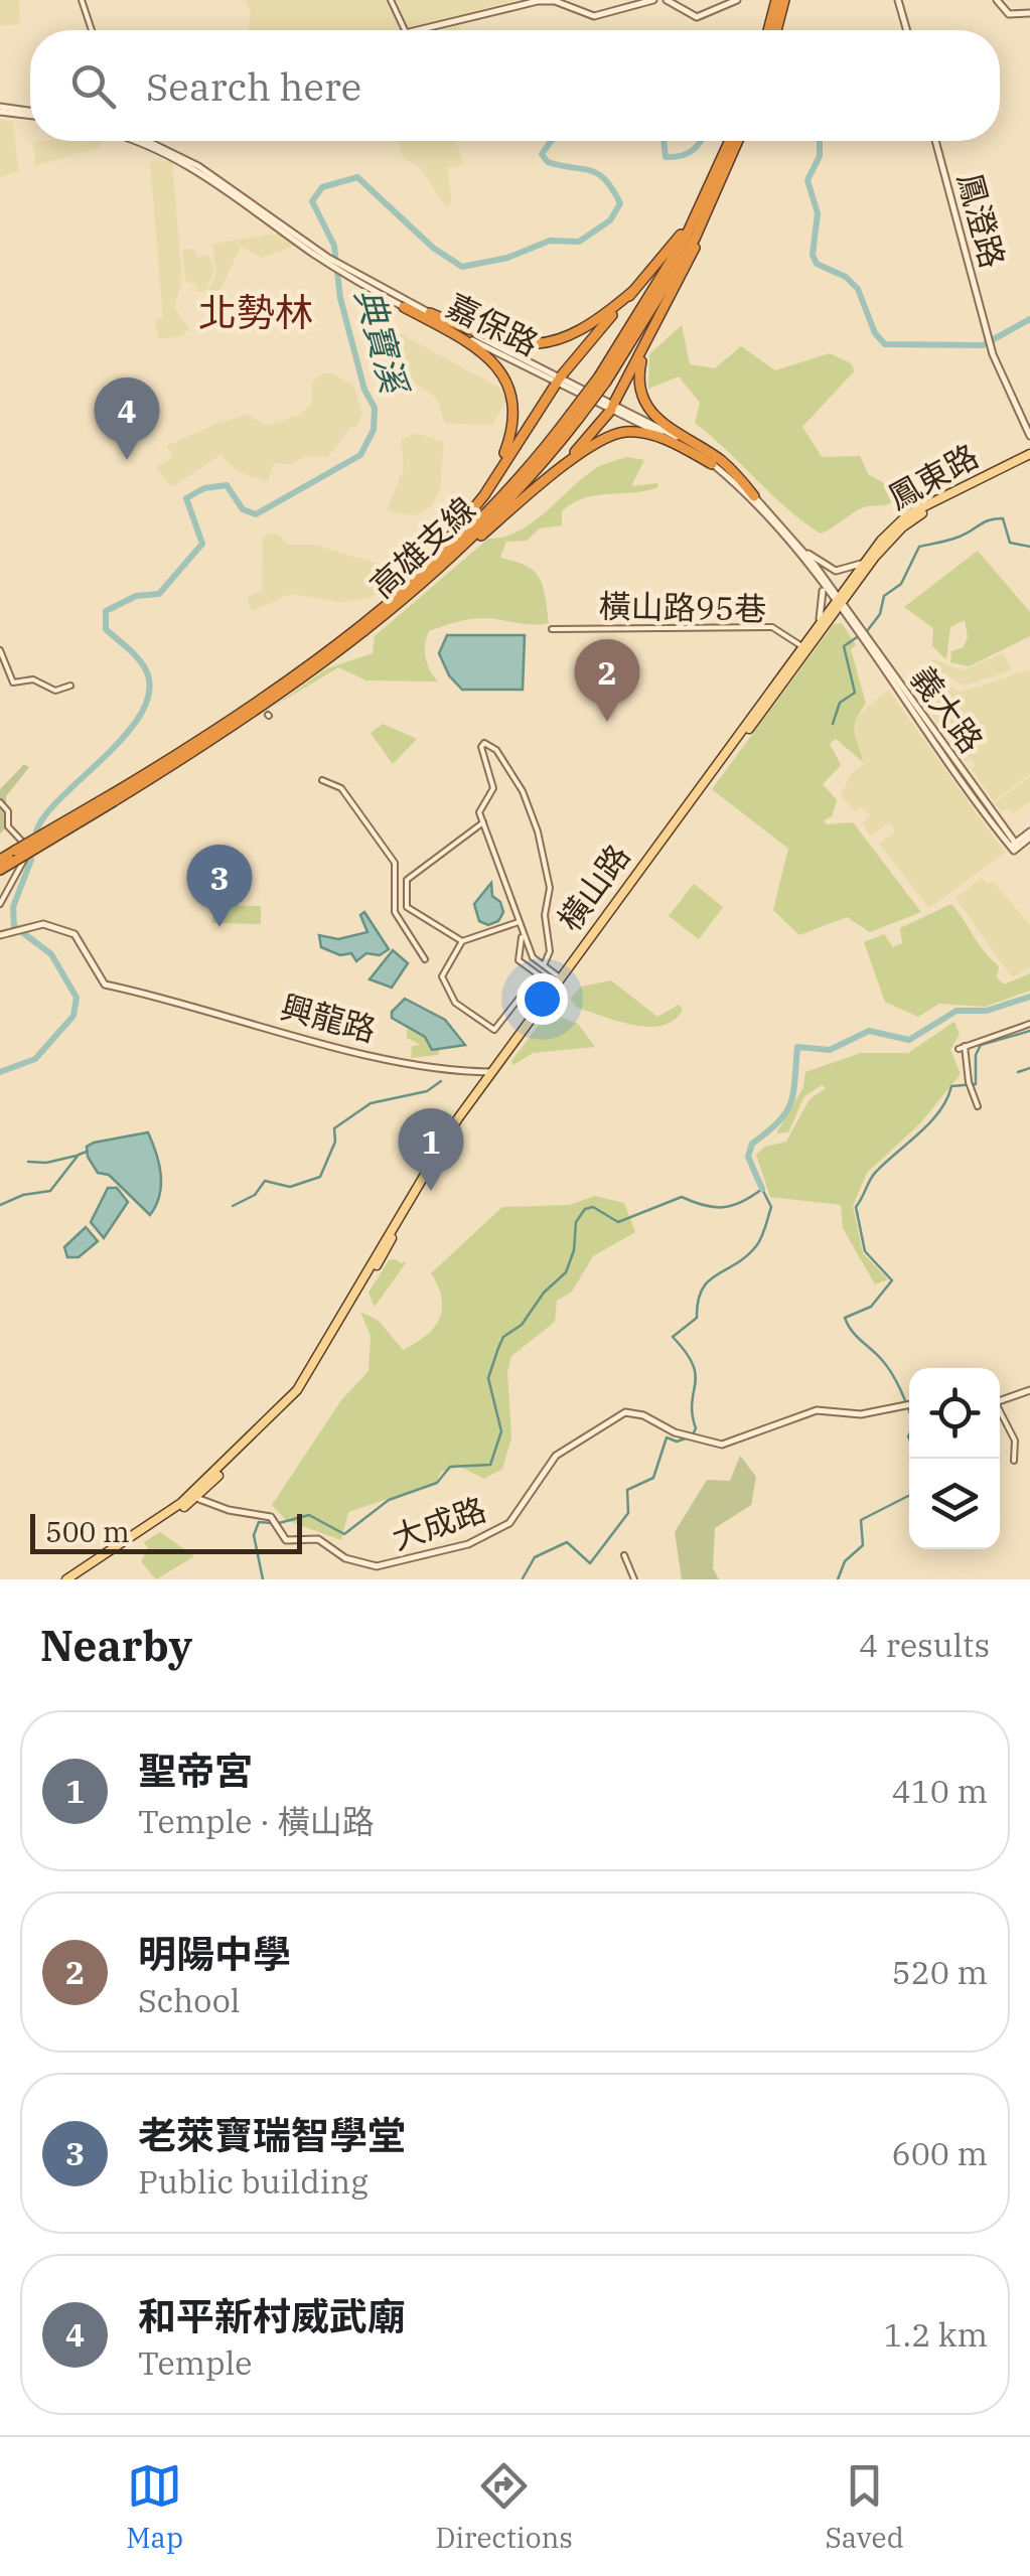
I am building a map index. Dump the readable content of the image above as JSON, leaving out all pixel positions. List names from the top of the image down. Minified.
{"streets":{"highway":["高雄支線"],"main road":["鳳東路","橫山路"],"street":["鳳澄路","嘉保路","橫山路95巷","義大路","興龍路","大成路"]},"crossings":[["嘉保路","鳳東路"],["嘉保路","義大路"],["嘉保路","橫山路"],["鳳東路","義大路"],["鳳東路","橫山路"],["橫山路95巷","橫山路"],["義大路","橫山路"],["橫山路","興龍路"],["橫山路","大成路"]],"districts":["北勢林"],"water":["典寶溪"],"scale_bar":"500 m","page":{"search":"Search here","pins":["4","2","3","1"],"scale":"500 m","heading":["Nearby","4 results"],"list":[{"mark":"1","name":"聖帝宮","note":"Temple · 橫山路","value":"410 m"},{"mark":"2","name":"明陽中學","note":"School","value":"520 m"},{"mark":"3","name":"老萊寶瑞智學堂","note":"Public building","value":"600 m"},{"mark":"4","name":"和平新村威武廟","note":"Temple","value":"1.2 km"}],"nav":["Map","Directions","Saved"]}}
